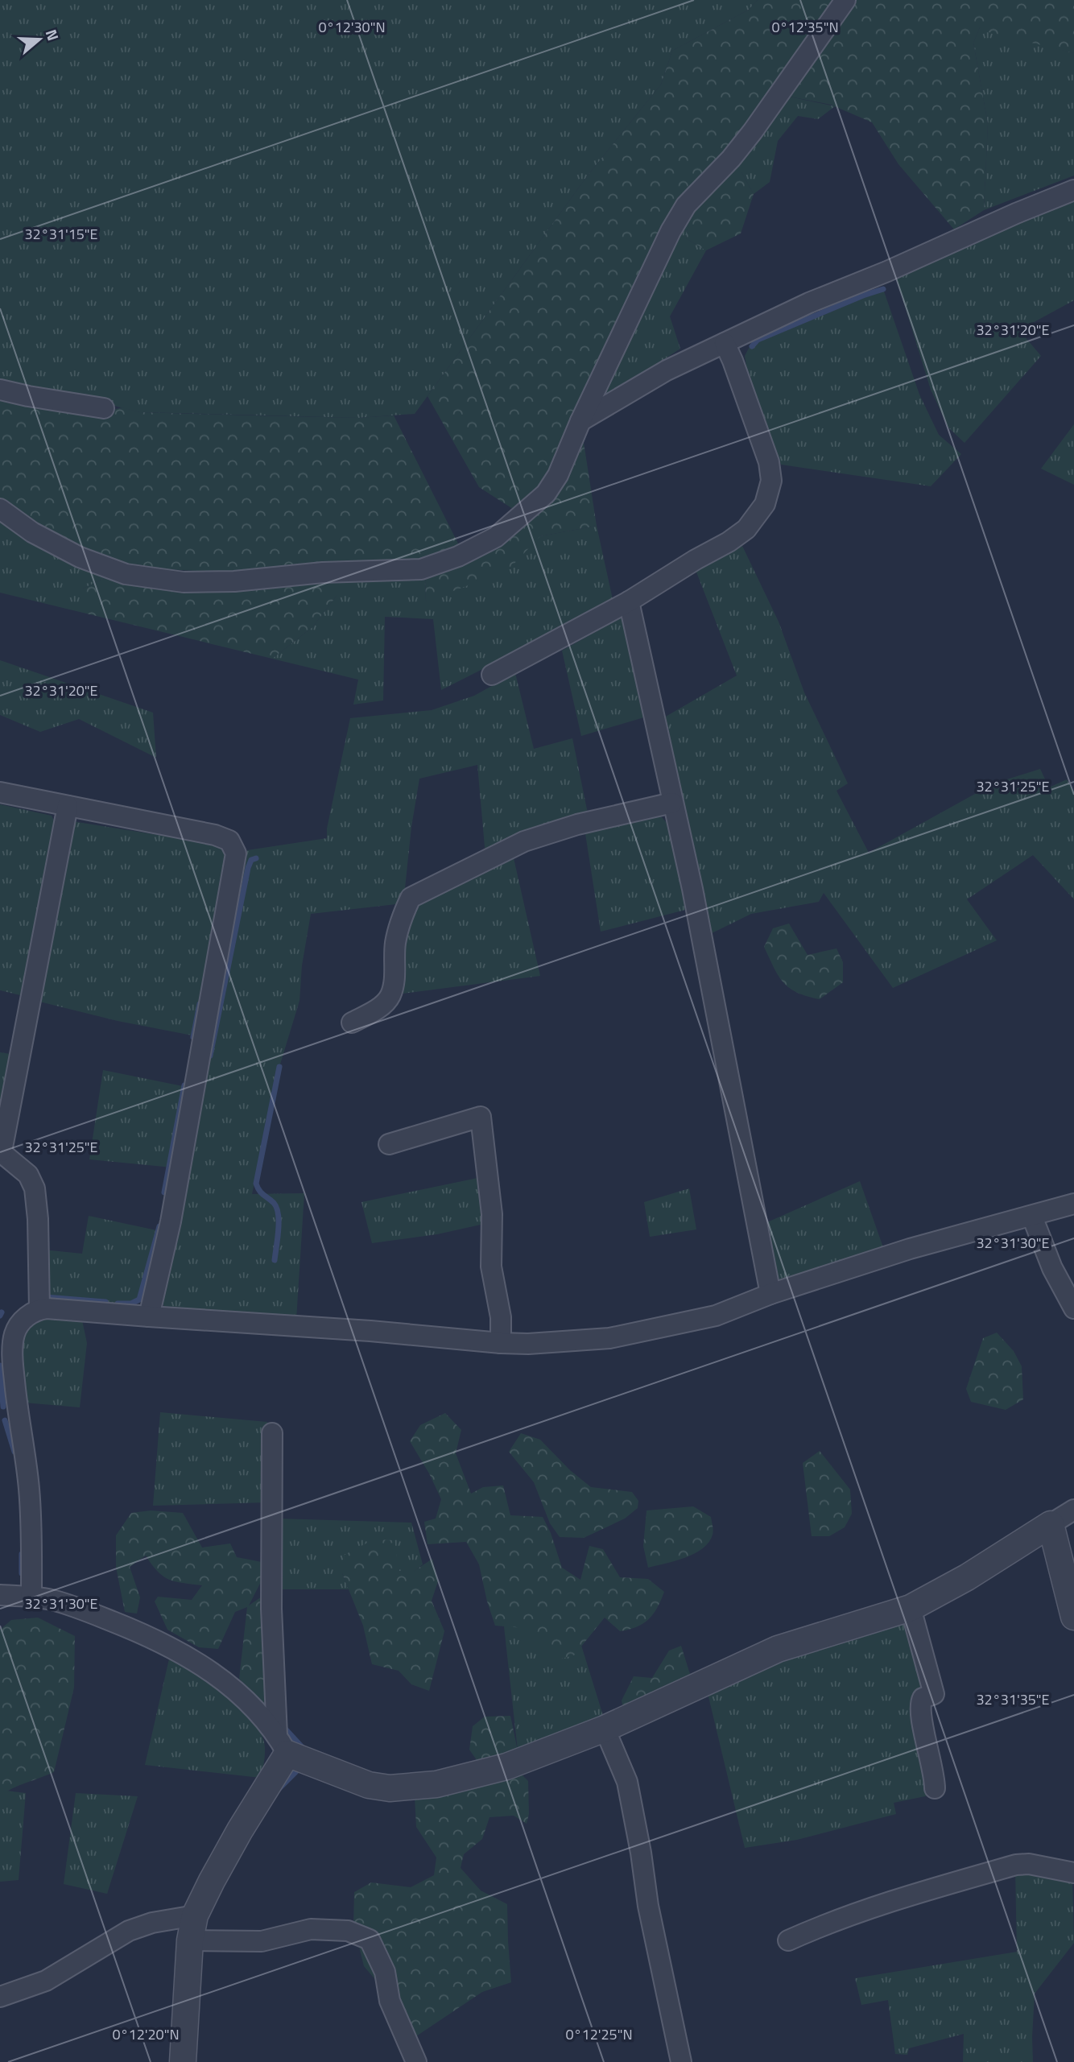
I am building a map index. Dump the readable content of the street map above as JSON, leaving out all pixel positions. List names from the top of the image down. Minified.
{"north":"right","coordinates":["0°12'30\"N","0°12'35\"N","32°31'15\"E","32°31'20\"E","32°31'25\"E","32°31'30\"E","32°31'35\"E","0°12'20\"N","0°12'25\"N"]}
